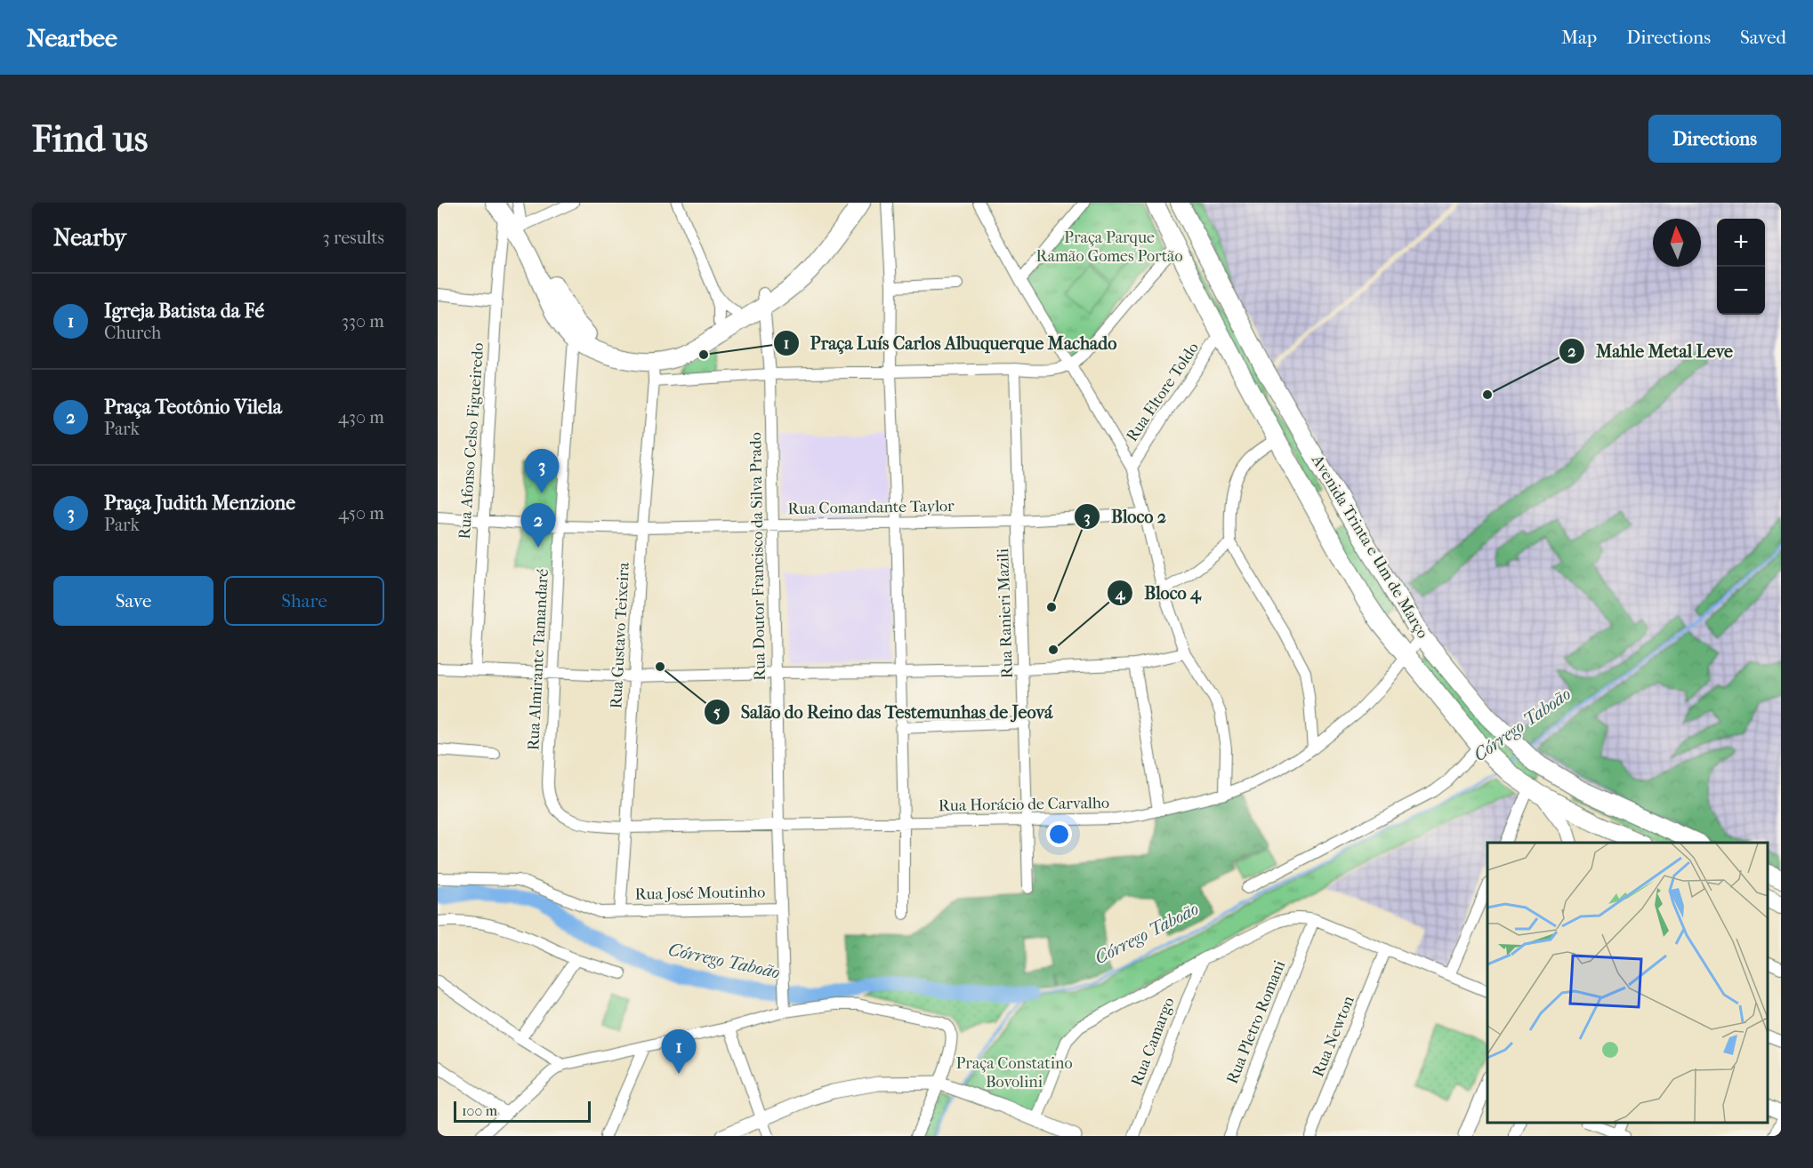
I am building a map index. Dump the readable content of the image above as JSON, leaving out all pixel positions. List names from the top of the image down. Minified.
{"streets":{"main road":["Avenida Trinta e Um de Março"],"street":["Rua Eltore Toldo","Rua Afonso Celso Figueiredo","Rua Comandante Taylor","Rua Doutor Francisco da Silva Prado","Rua Ranieri Mazili","Rua Gustavo Teixeira","Rua Almirante Tamandaré","Rua Horácio de Carvalho","Rua José Moutinho","Rua Pletro Romani","Rua Newton","Rua Camargo"]},"crossings":[["Rua Eltore Toldo","Avenida Trinta e Um de Março"],["Rua Afonso Celso Figueiredo","Rua Comandante Taylor"],["Rua Comandante Taylor","Rua Doutor Francisco da Silva Prado"],["Rua Comandante Taylor","Rua Ranieri Mazili"],["Rua Comandante Taylor","Rua Gustavo Teixeira"],["Rua Comandante Taylor","Rua Almirante Tamandaré"],["Avenida Trinta e Um de Março","Rua Horácio de Carvalho"],["Rua Doutor Francisco da Silva Prado","Rua Horácio de Carvalho"],["Rua Doutor Francisco da Silva Prado","Rua José Moutinho"],["Rua Ranieri Mazili","Rua Horácio de Carvalho"],["Rua Gustavo Teixeira","Rua Horácio de Carvalho"],["Rua Gustavo Teixeira","Rua José Moutinho"],["Rua Almirante Tamandaré","Rua Horácio de Carvalho"]],"water":["Córrego Taboão"],"parks":["Praça Parque Ramão Gomes Portão","Praça Constatino Bovolini"],"places":["Praça Luís Carlos Albuquerque Machado","Mahle Metal Leve","Bloco 2","Bloco 4","Salão do Reino das Testemunhas de Jeová"],"scale_bar":"100 m","north":"top","page":{"header":"Nearbee","nav":["Map","Directions","Saved"],"buttons":["Directions",["Save","Share"]],"title":"Find us","heading":["Nearby","3 results"],"map_buttons":["+","−"],"list":[{"mark":"1","name":"Igreja Batista da Fé","note":"Church","value":"330 m"},{"mark":"2","name":"Praça Teotônio Vilela","note":"Park","value":"430 m"},{"mark":"3","name":"Praça Judith Menzione","note":"Park","value":"450 m"}],"pins":["3","2","1"],"scale":"100 m"}}
